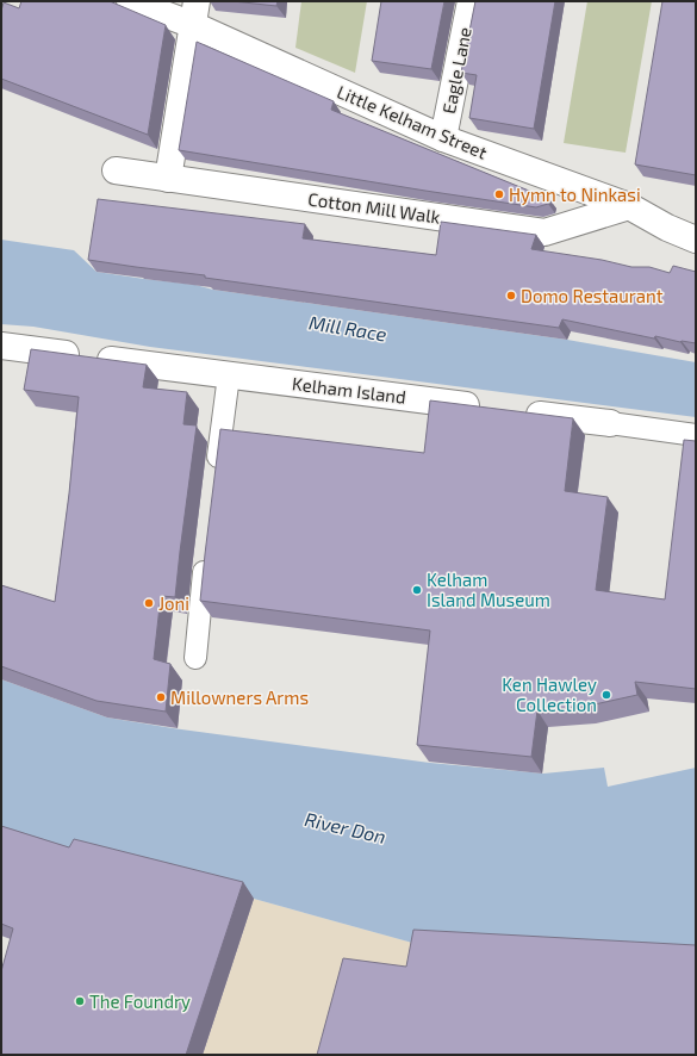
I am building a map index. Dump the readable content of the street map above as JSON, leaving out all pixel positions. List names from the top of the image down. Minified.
{"streets":{"street":["Eagle Lane","Little Kelham Street","Cotton Mill Walk","Kelham Island"]},"crossings":[["Eagle Lane","Little Kelham Street"],["Little Kelham Street","Cotton Mill Walk"]],"water":["Mill Race","River Don"],"places":["Hymn to Ninkasi","Domo Restaurant","Kelham Island Museum","Joni","Ken Hawley Collection","Millowners Arms","The Foundry"]}
